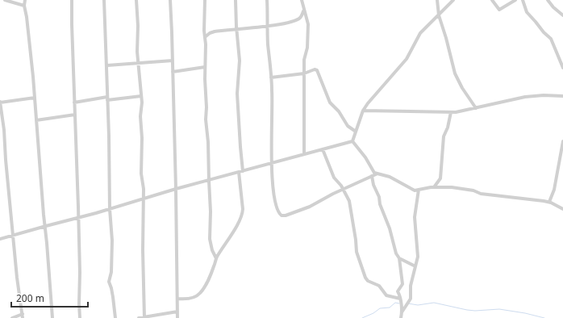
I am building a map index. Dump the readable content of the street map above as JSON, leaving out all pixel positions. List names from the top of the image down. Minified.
{"scale_bar":"200 m"}
